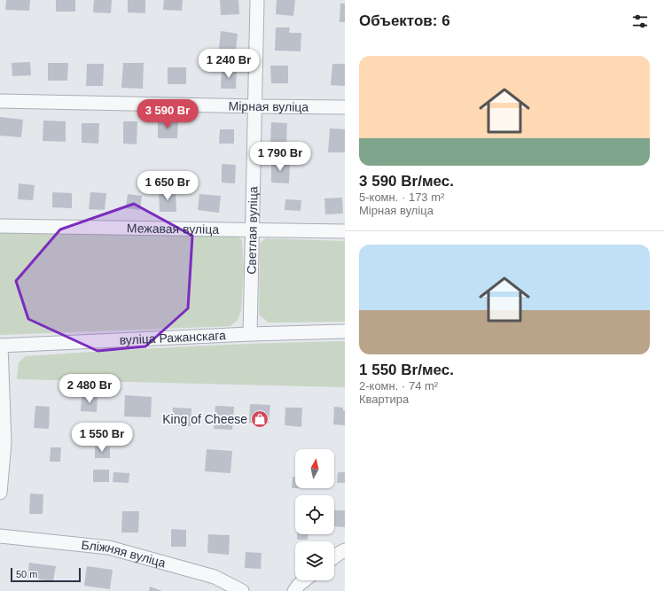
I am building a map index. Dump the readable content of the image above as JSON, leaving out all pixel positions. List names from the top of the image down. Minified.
{"streets":{"street":["Мірная вуліца","Межавая вуліца","Светлая вуліца","вуліца Ражанскага","Бліжняя вуліца"]},"crossings":[["Мірная вуліца","Светлая вуліца"],["Межавая вуліца","Светлая вуліца"],["Светлая вуліца","вуліца Ражанскага"]],"places":{"shop":["King of Cheese"]},"scale_bar":"50 m","north":"top","page":{"heading":"Объектов: 6","list":[{"name":"3 590 Br/мес.","note":"5-комн. · 173 m² · Мірная вуліца"},{"name":"1 550 Br/мес.","note":"2-комн. · 74 m² · Квартира"}],"price":["1 240 Br","3 590 Br","1 790 Br","1 650 Br","2 480 Br","1 550 Br"],"scale":"50 m"}}
